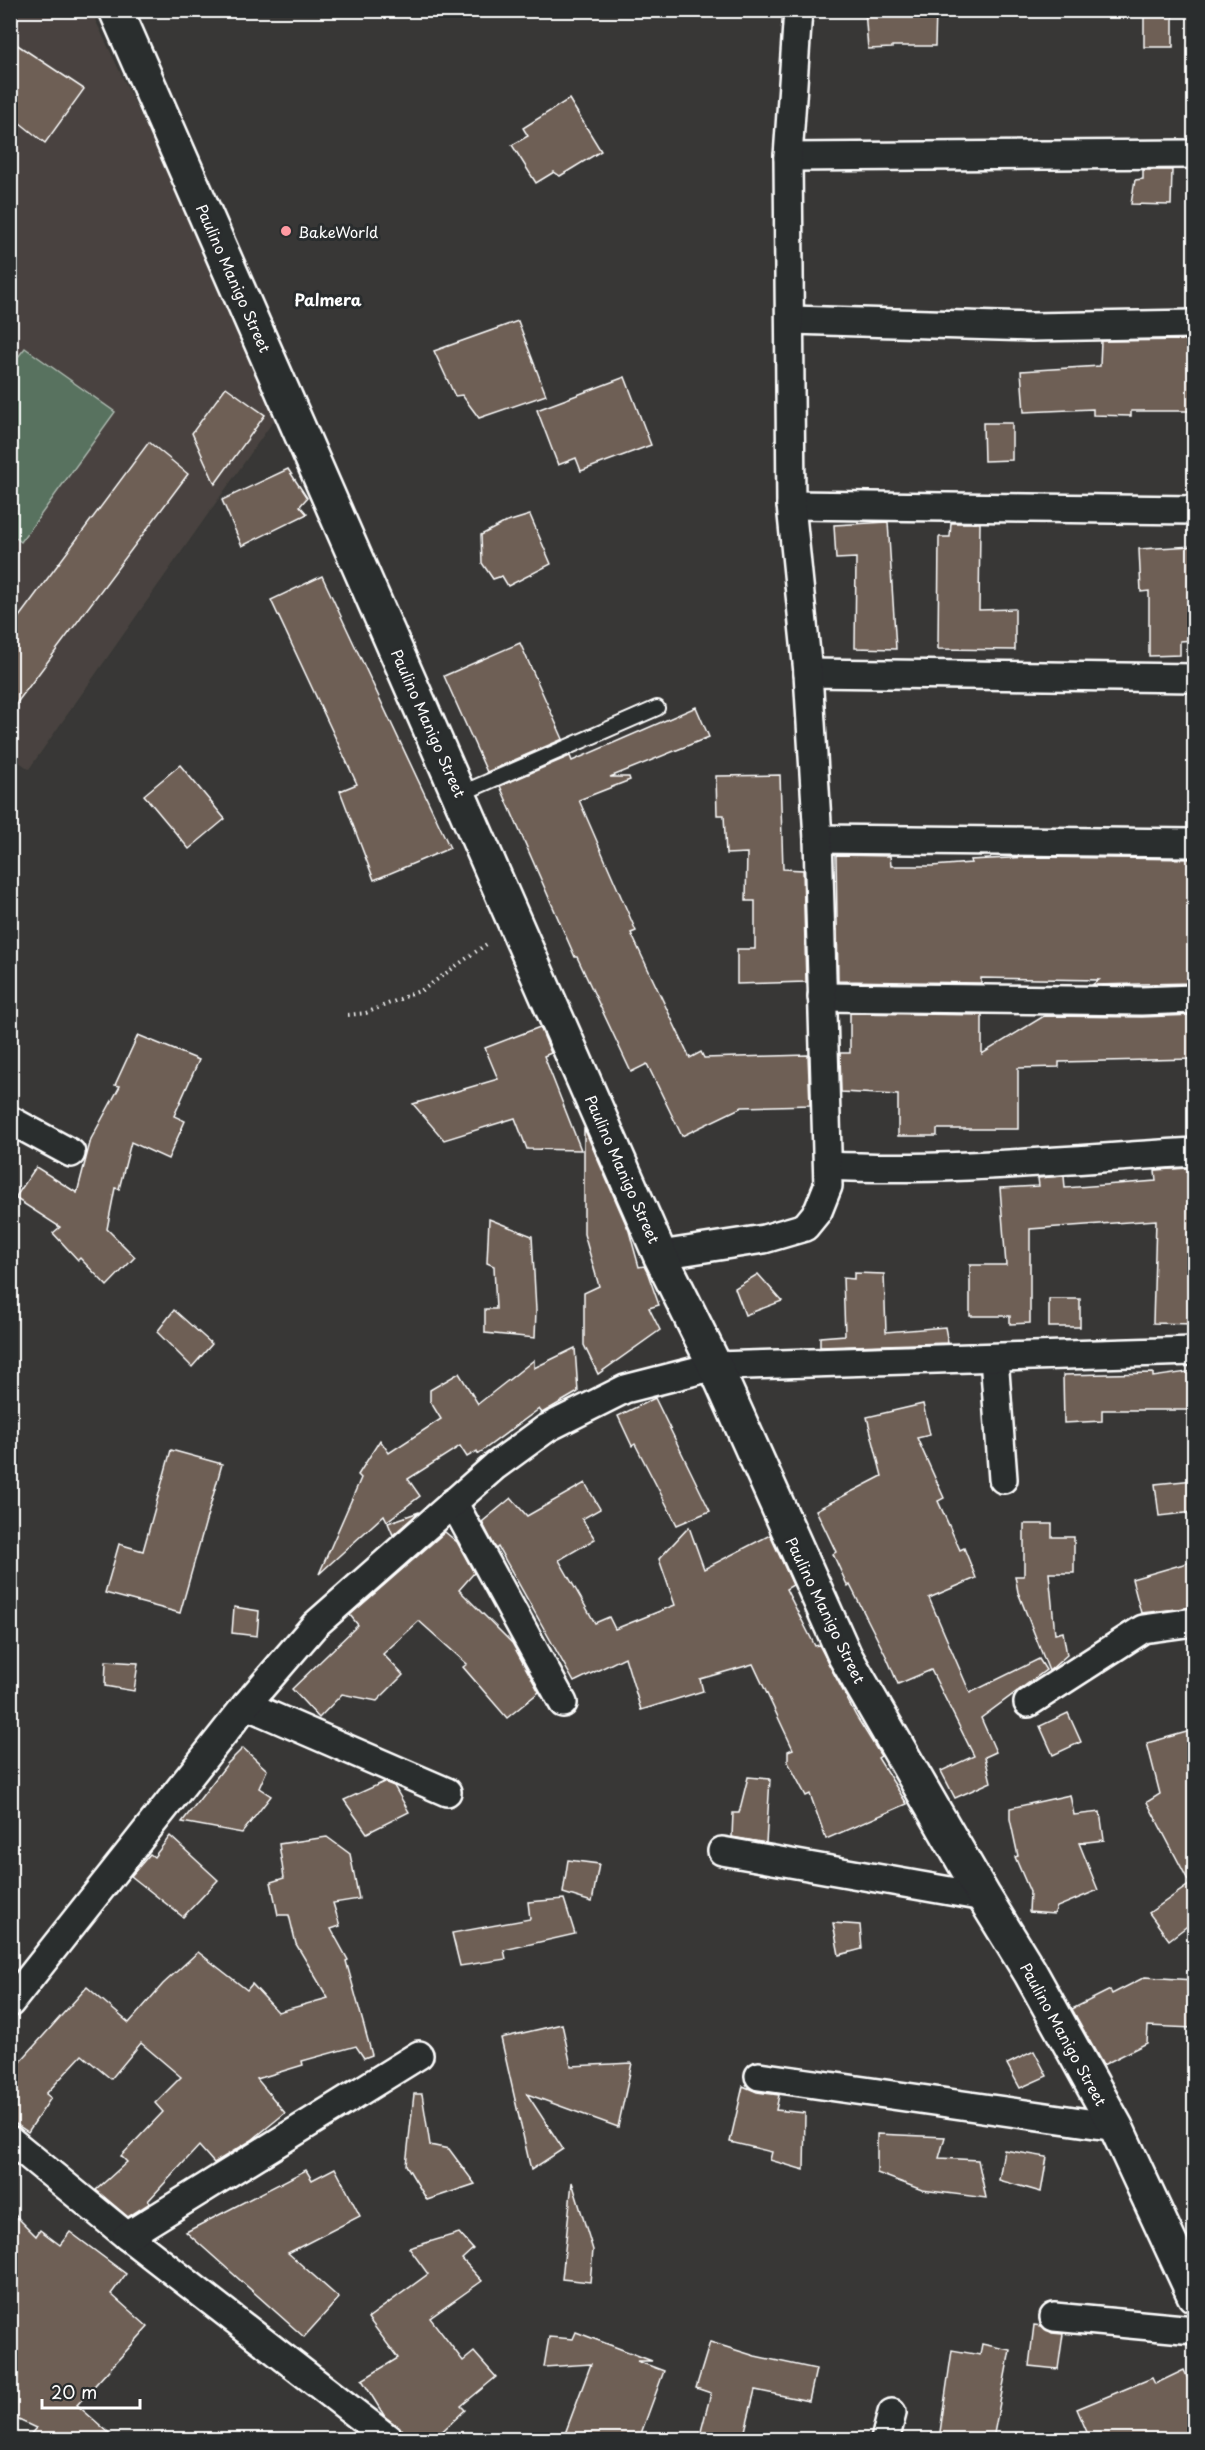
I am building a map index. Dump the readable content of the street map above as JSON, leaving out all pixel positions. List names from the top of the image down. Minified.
{"streets":{"street":["Paulino Manigo Street"]},"districts":["Palmera"],"places":["BakeWorld"],"scale_bar":"20 m"}
